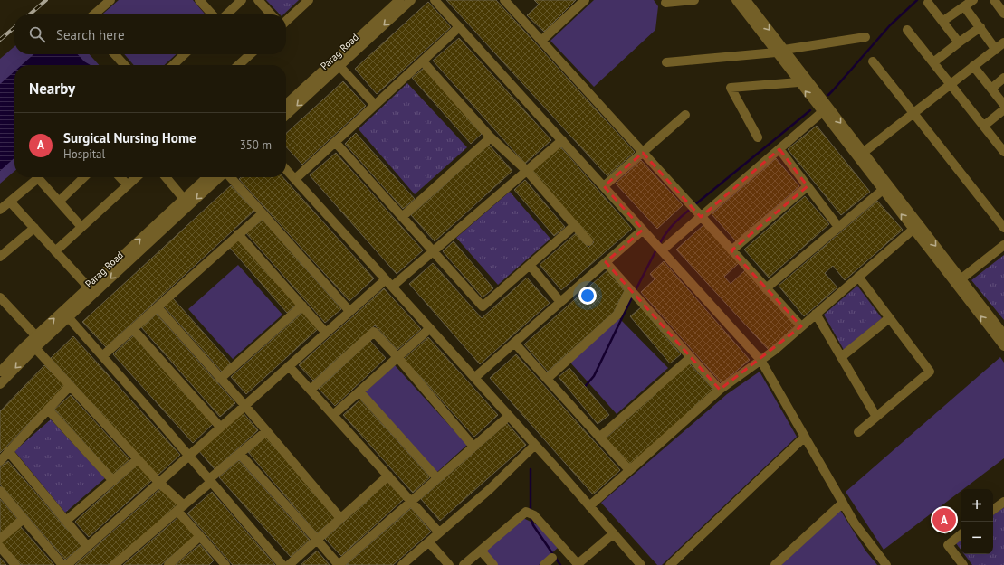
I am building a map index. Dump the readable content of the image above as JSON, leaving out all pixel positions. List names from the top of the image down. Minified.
{"streets":{"street":["Parag Road"]},"page":{"search":"Search here","heading":"Nearby","list":[{"mark":"A","name":"Surgical Nursing Home","note":"Hospital","value":"350 m"}],"map_buttons":["+","−"],"pins":"A"}}
